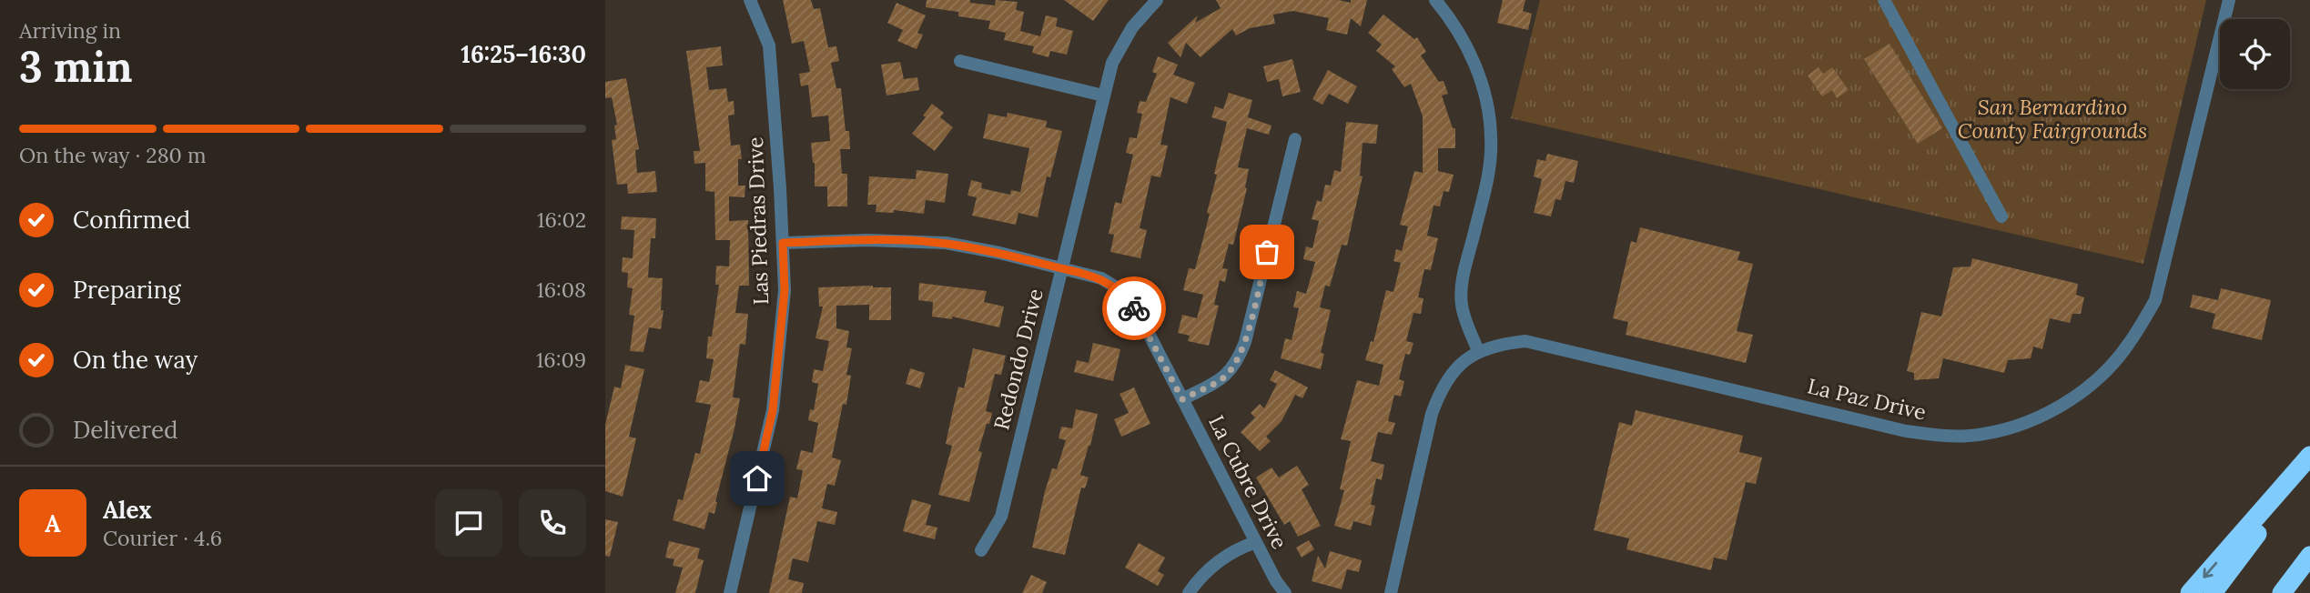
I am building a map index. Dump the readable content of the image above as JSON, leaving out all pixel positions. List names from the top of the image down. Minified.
{"streets":{"street":["Las Piedras Drive","Redondo Drive","La Paz Drive","La Cubre Drive"]},"crossings":[["Las Piedras Drive","La Cubre Drive"],["Redondo Drive","La Cubre Drive"]],"parks":["San Bernardino County Fairgrounds"],"page":{"heading":["3 min","Arriving in","16:25–16:30"],"panel":["Alex","Courier · 4.6"],"bar":"On the way · 280 m","list":[["Confirmed","16:02"],["Preparing","16:08"],["On the way","16:09"],"Delivered"],"round":"A"}}
